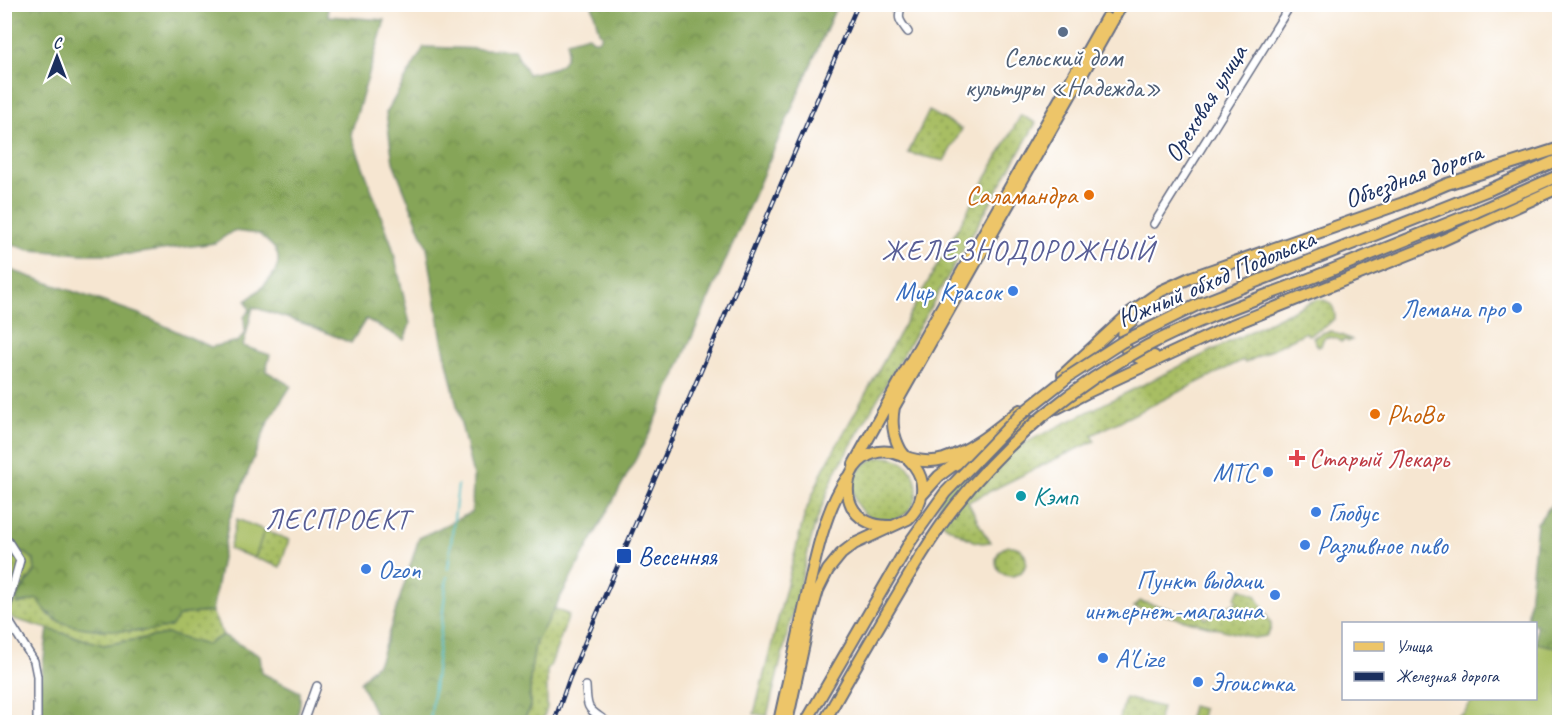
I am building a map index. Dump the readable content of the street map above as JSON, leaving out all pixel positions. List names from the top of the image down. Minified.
{"streets":{"main road":["Объездная дорога","Южный обход Подольска"],"street":["Ореховая улица"]},"districts":["ЖЕЛЕЗНОДОРОЖНЫЙ","ЛЕСПРОЕКТ"],"places":{"other":["Сельский дом культуры «Надежда»","Саламандра","Мир Красок","Лемана про","PhoBo","МТС","Кэмп","Глобус","Разливное пиво","Ozon","Пункт выдачи интернет-магазина","A'Lize","Эгоистка"],"health":["Старый Лекарь"],"transit":["Весенняя"]},"legend":["Улица","Железная дорога"],"north":"top"}
